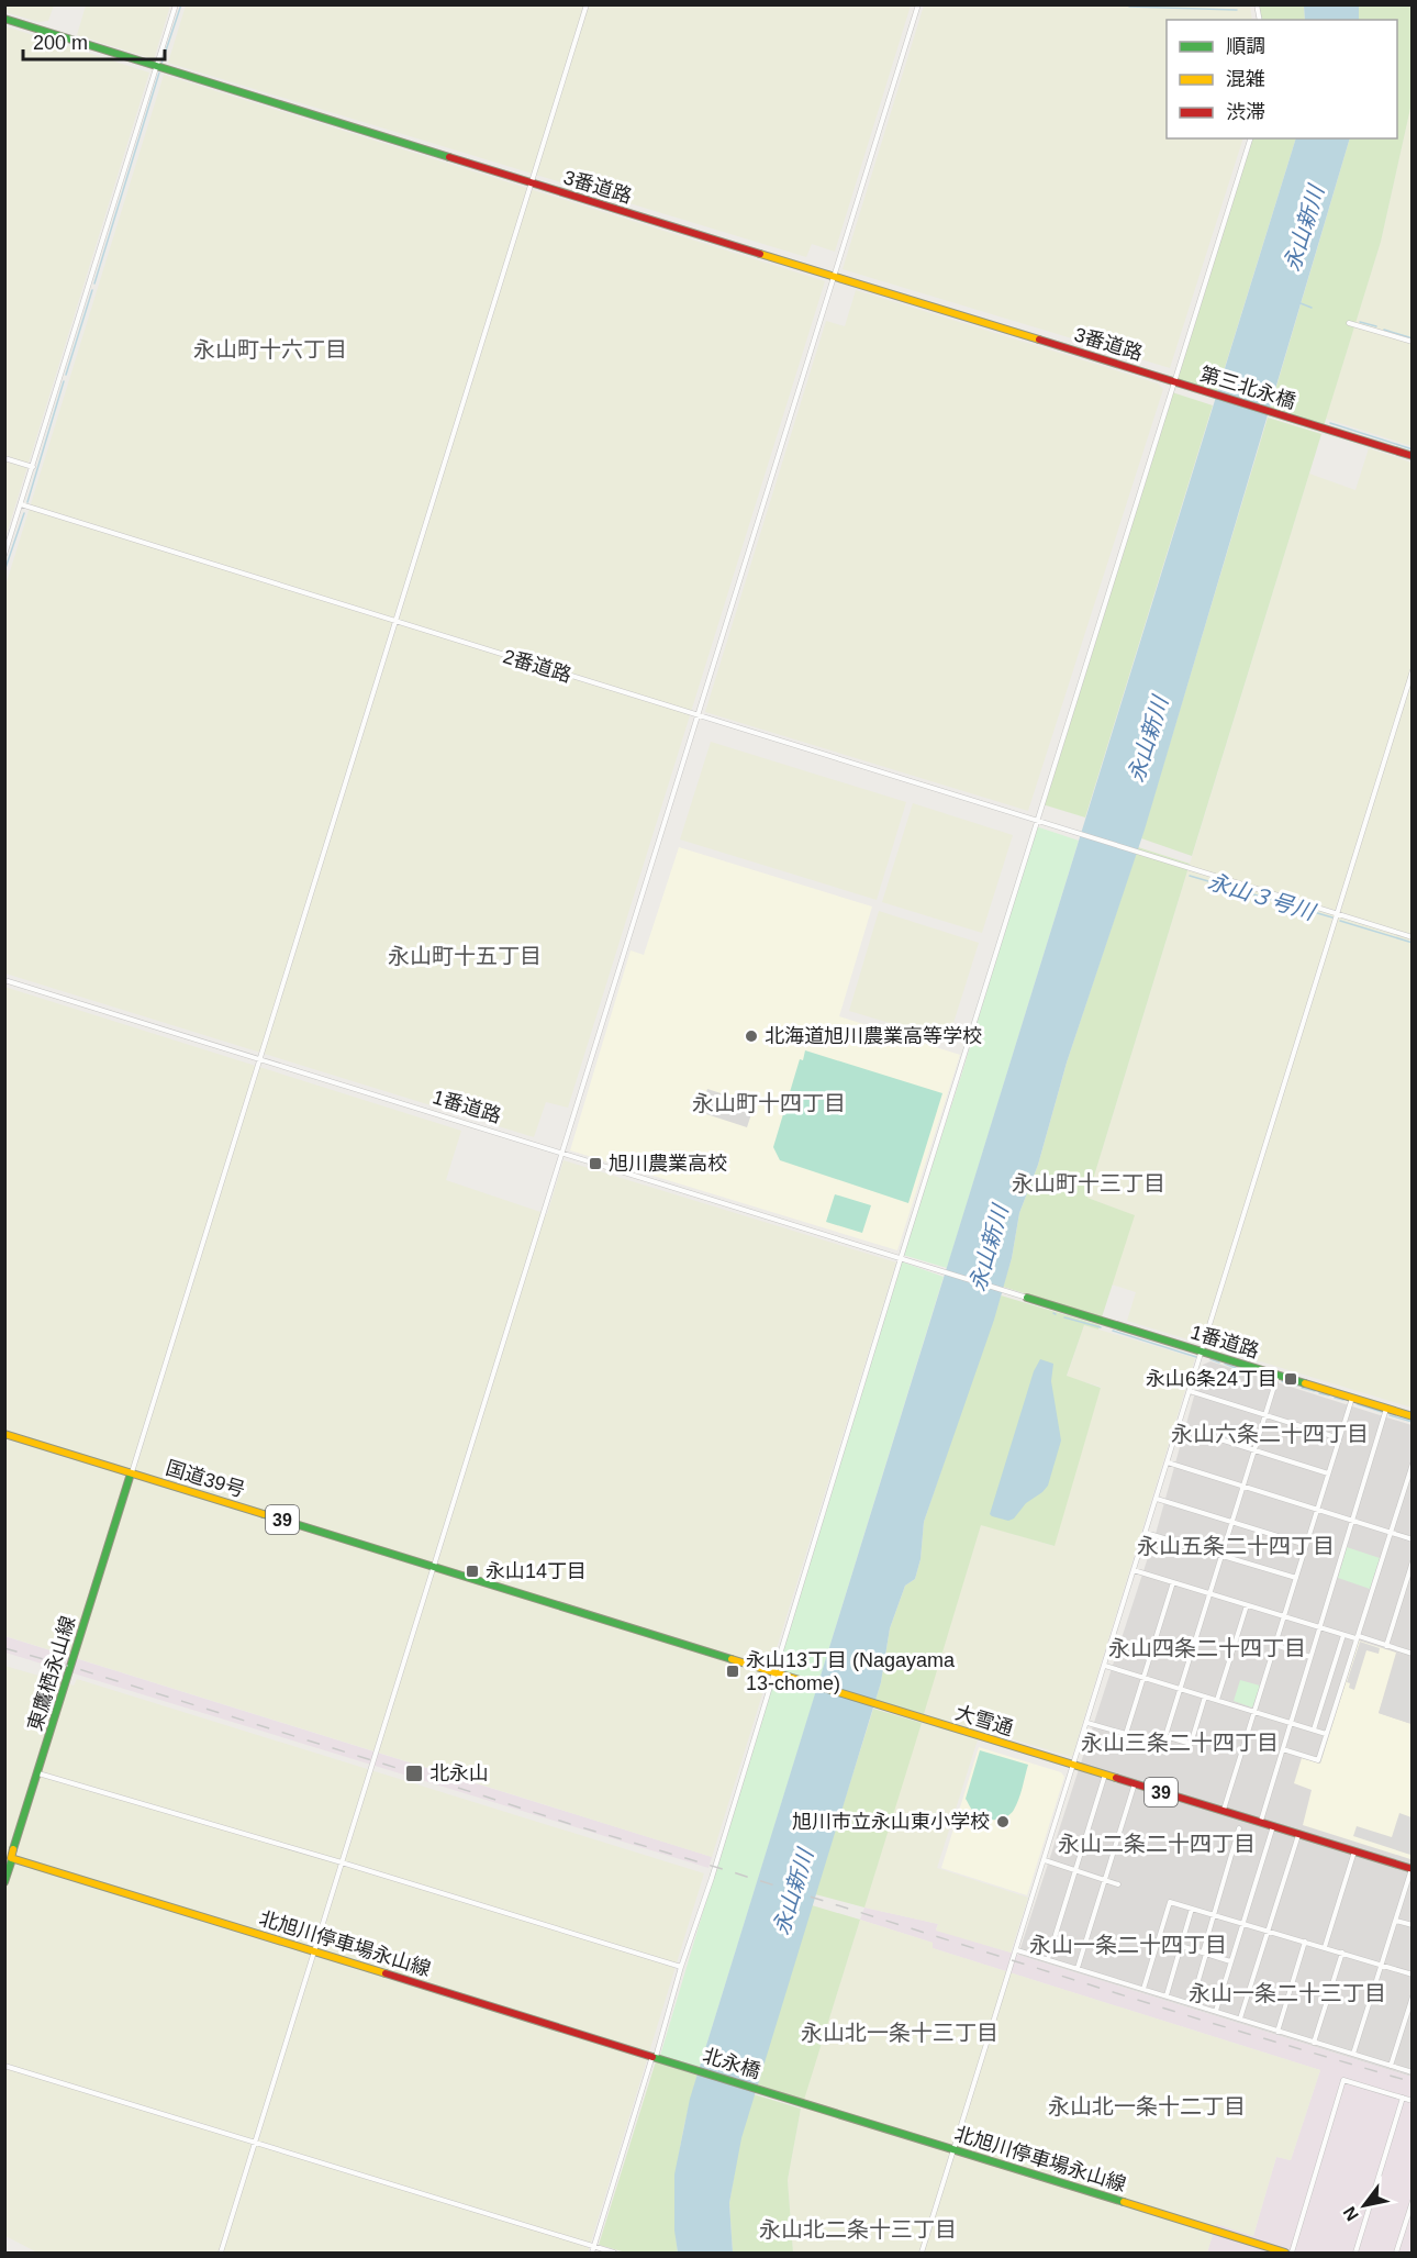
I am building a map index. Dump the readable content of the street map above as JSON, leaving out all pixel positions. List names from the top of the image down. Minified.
{"streets":{"main road":["3番道路","第三北永橋","1番道路","国道39号","39","東鷹栖永山線","大雪通","北旭川停車場永山線","北永橋"],"street":["2番道路"]},"crossings":[["3番道路","第三北永橋"],["国道39号","東鷹栖永山線"],["国道39号","大雪通"],["東鷹栖永山線","北旭川停車場永山線"],["北旭川停車場永山線","北永橋"]],"districts":["永山町十六丁目","永山町十五丁目","永山町十四丁目","永山町十三丁目","永山六条二十四丁目","永山五条二十四丁目","永山四条二十四丁目","永山三条二十四丁目","永山二条二十四丁目","永山一条二十四丁目","永山一条二十三丁目","永山北一条十三丁目","永山北一条十二丁目","永山北二条十三丁目"],"water":["永山新川","永山３号川"],"places":{"other":["北海道旭川農業高等学校","旭川市立永山東小学校"],"transit":["旭川農業高校","永山6条24丁目","永山14丁目","永山13丁目 (Nagayama 13-chome)","北永山"]},"legend":["順調","混雑","渋滞"],"scale_bar":"200 m","north":"bottom left"}
